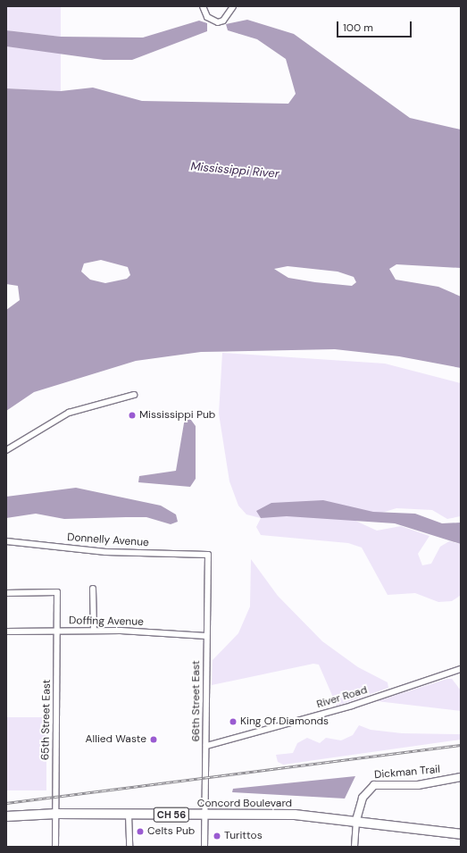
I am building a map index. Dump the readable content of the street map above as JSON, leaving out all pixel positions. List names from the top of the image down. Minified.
{"streets":{"main road":["Concord Boulevard","CH 56"],"street":["Donnelly Avenue","Doffing Avenue","River Road","66th Street East","65th Street East","Dickman Trail"]},"crossings":[["Donnelly Avenue","66th Street East"],["Doffing Avenue","66th Street East"],["Doffing Avenue","65th Street East"],["River Road","66th Street East"],["66th Street East","Concord Boulevard"],["65th Street East","Concord Boulevard"],["Dickman Trail","Concord Boulevard"]],"water":["Mississippi River"],"places":["Mississippi Pub","King Of Diamonds","Allied Waste","Celts Pub","Turittos"],"scale_bar":"100 m"}
